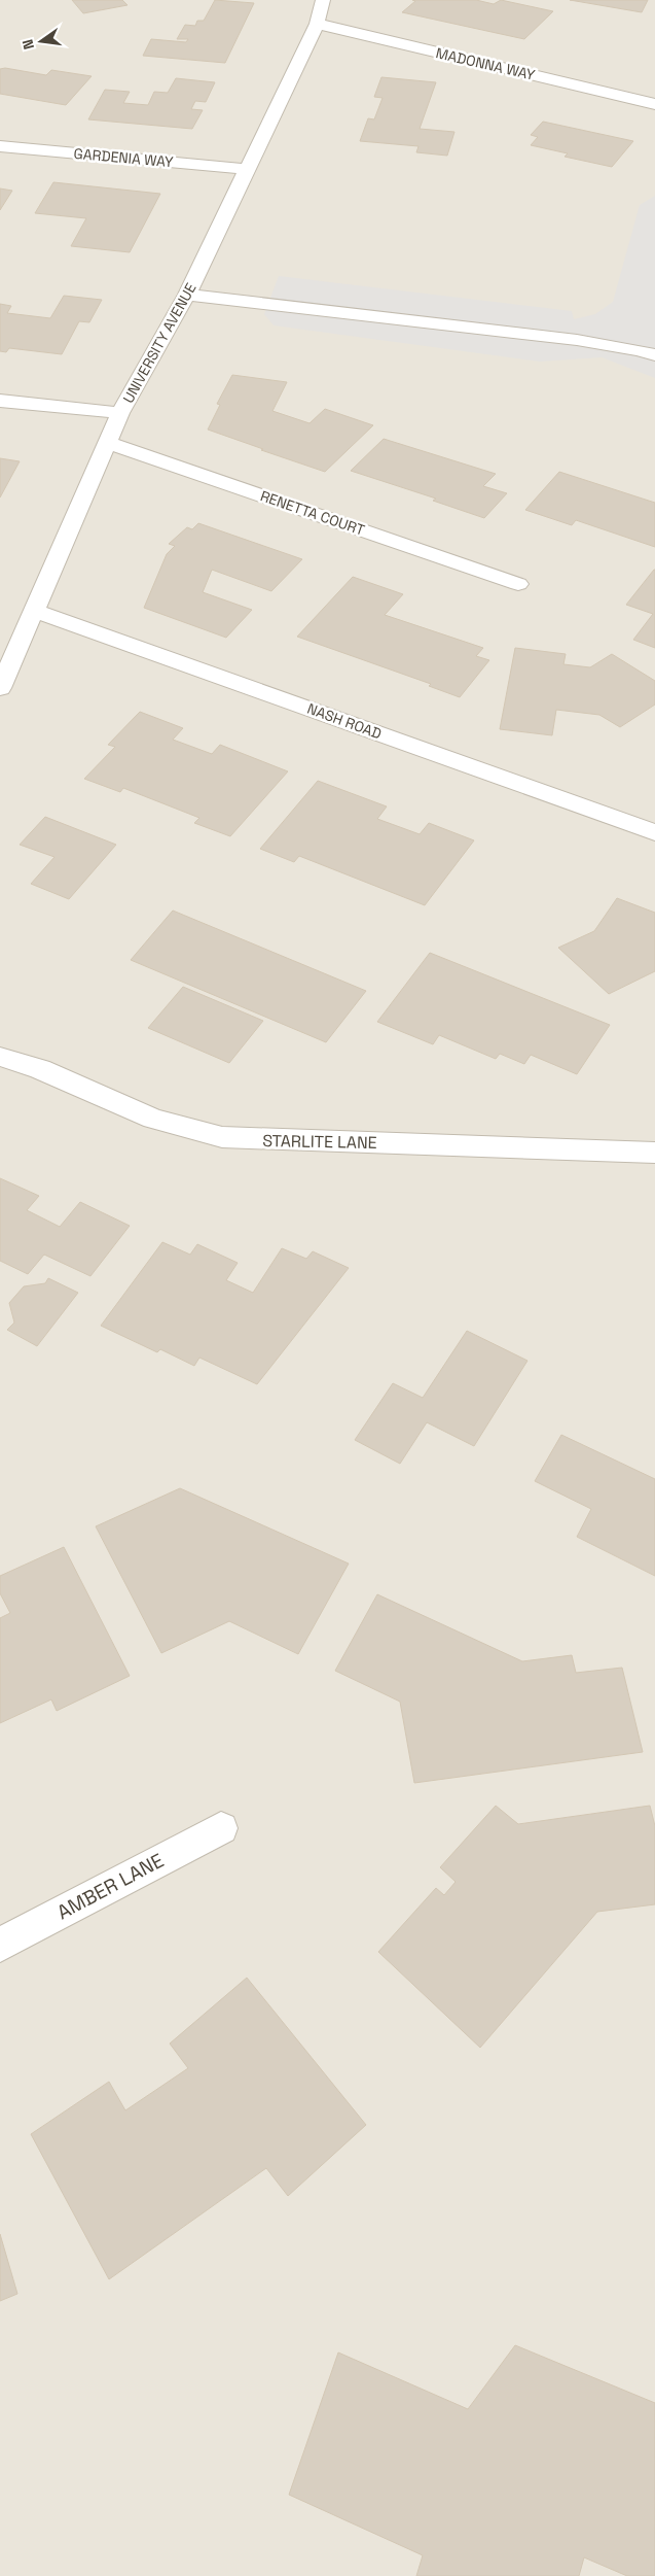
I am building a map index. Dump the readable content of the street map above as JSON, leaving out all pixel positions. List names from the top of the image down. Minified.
{"streets":{"street":["MADONNA WAY","GARDENIA WAY","UNIVERSITY AVENUE","RENETTA COURT","NASH ROAD","STARLITE LANE","AMBER LANE"]},"crossings":[["MADONNA WAY","UNIVERSITY AVENUE"],["GARDENIA WAY","UNIVERSITY AVENUE"],["UNIVERSITY AVENUE","RENETTA COURT"],["UNIVERSITY AVENUE","NASH ROAD"]],"north":"left"}
